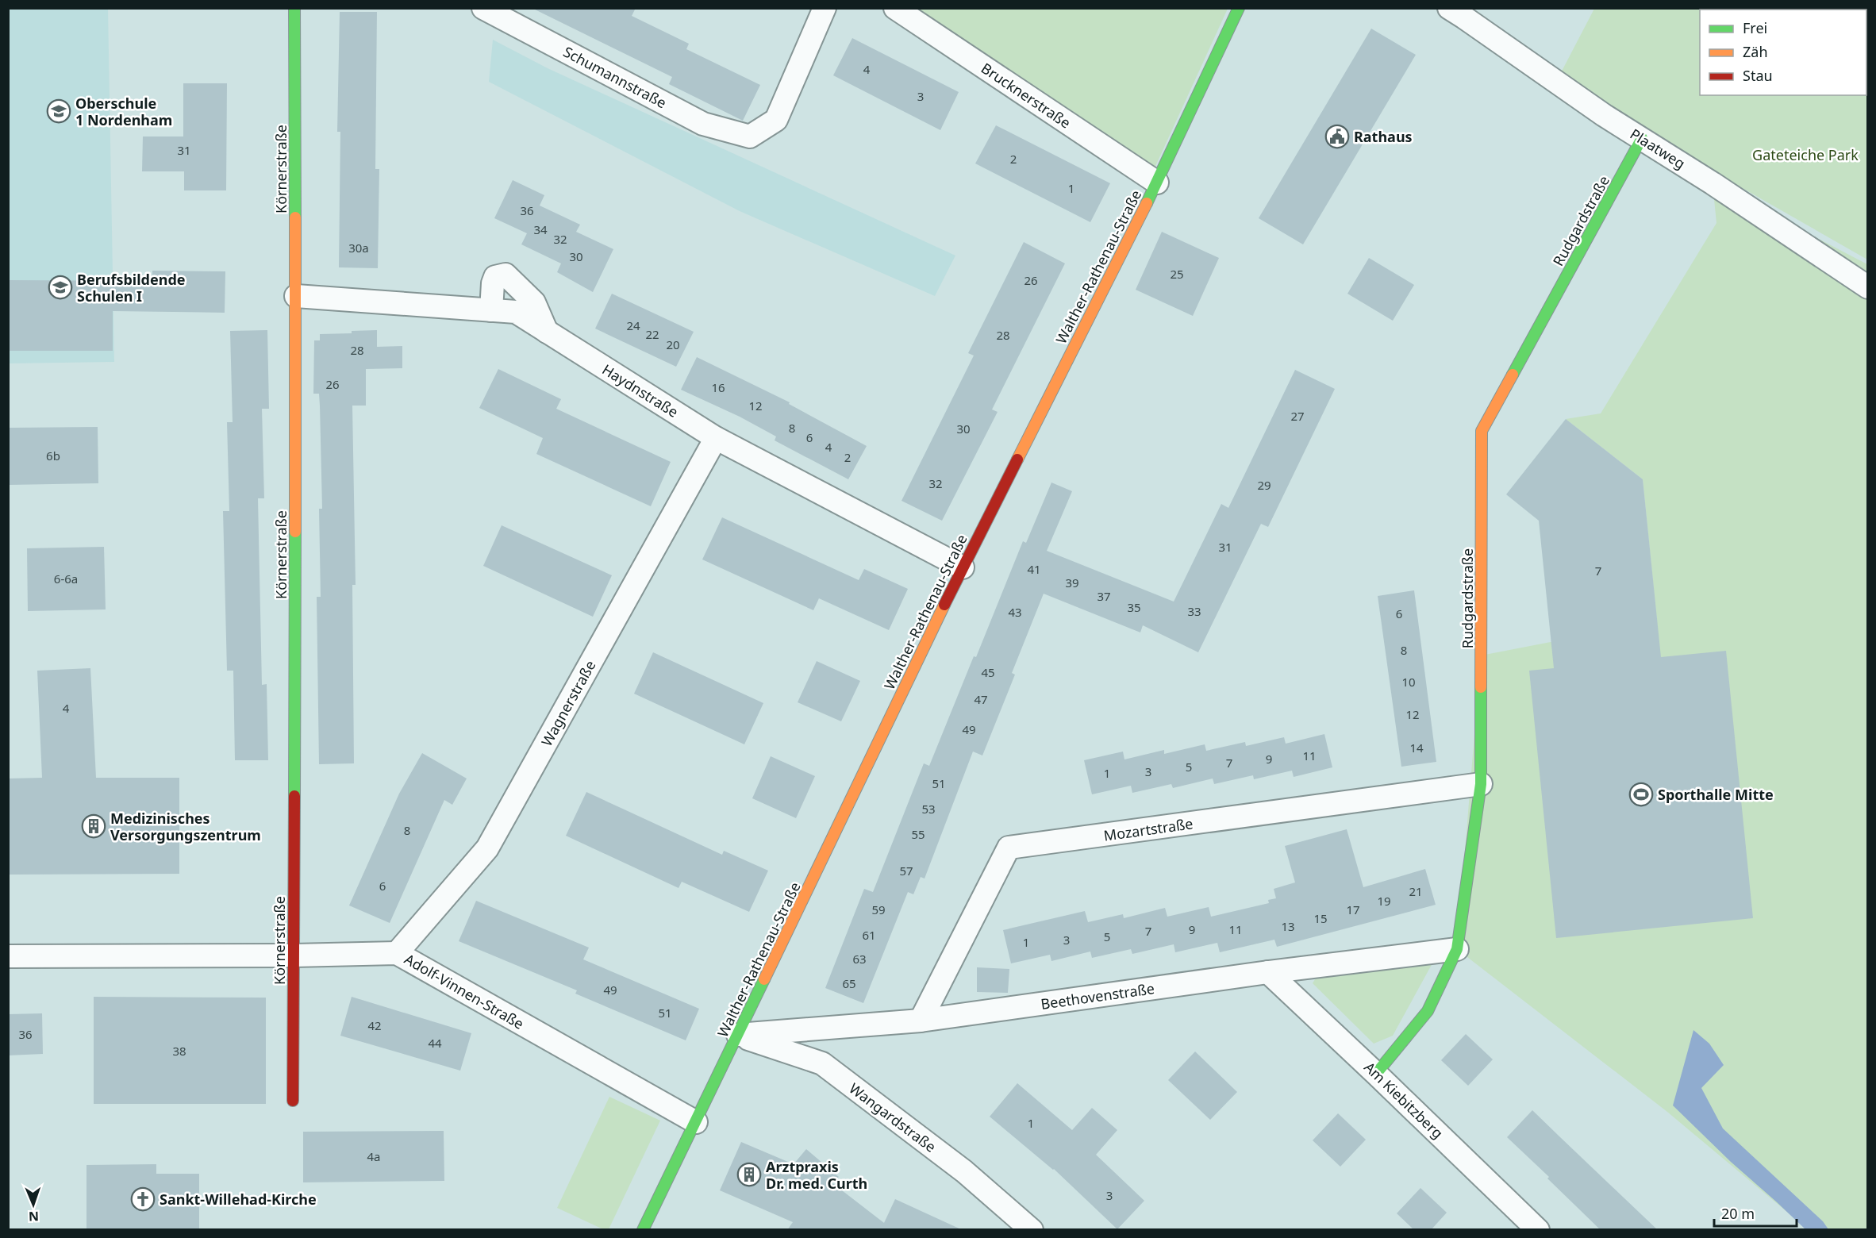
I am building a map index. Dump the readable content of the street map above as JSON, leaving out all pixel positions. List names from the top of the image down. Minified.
{"streets":{"street":["Schumannstraße","Brucknerstraße","Plaatweg","Körnerstraße","Rudgardstraße","Walther-Rathenau-Straße","Haydnstraße","Wagnerstraße","Mozartstraße","Adolf-Vinnen-Straße","Beethovenstraße","Am Kiebitzberg","Wangardstraße"]},"crossings":[["Brucknerstraße","Walther-Rathenau-Straße"],["Plaatweg","Rudgardstraße"],["Körnerstraße","Haydnstraße"],["Körnerstraße","Adolf-Vinnen-Straße"],["Rudgardstraße","Mozartstraße"],["Rudgardstraße","Beethovenstraße"],["Rudgardstraße","Am Kiebitzberg"],["Walther-Rathenau-Straße","Haydnstraße"],["Walther-Rathenau-Straße","Adolf-Vinnen-Straße"],["Walther-Rathenau-Straße","Beethovenstraße"],["Walther-Rathenau-Straße","Wangardstraße"],["Haydnstraße","Wagnerstraße"],["Wagnerstraße","Adolf-Vinnen-Straße"],["Mozartstraße","Beethovenstraße"],["Beethovenstraße","Am Kiebitzberg"],["Beethovenstraße","Wangardstraße"]],"parks":["Gateteiche Park"],"places":{"school or university":["Oberschule 1 Nordenham","Berufsbildende Schulen I"],"public building":["Rathaus"],"sports":["Sporthalle Mitte"],"building":["Medizinisches Versorgungszentrum","Arztpraxis Dr. med. Curth"],"church":["Sankt-Willehad-Kirche"]},"house_numbers":["4","3","31","2","1","36","34","32","30a","30","25","26","24","22","28","20","28","26","16","12","27","8","30","6","4","6b","2","32","29","31","41","7","6-6a","39","37","35","33","43","6","8","45","10","47","4","12","49","14","11","9","7","5","3","1","51","53","8","55","57","6","21","19","59","17","15","13","9","11","7","61","5","3","1","63","65","49","51","42","36","44","38","1","4a","3"],"legend":["Frei","Zäh","Stau"],"scale_bar":"20 m","north":"bottom"}
